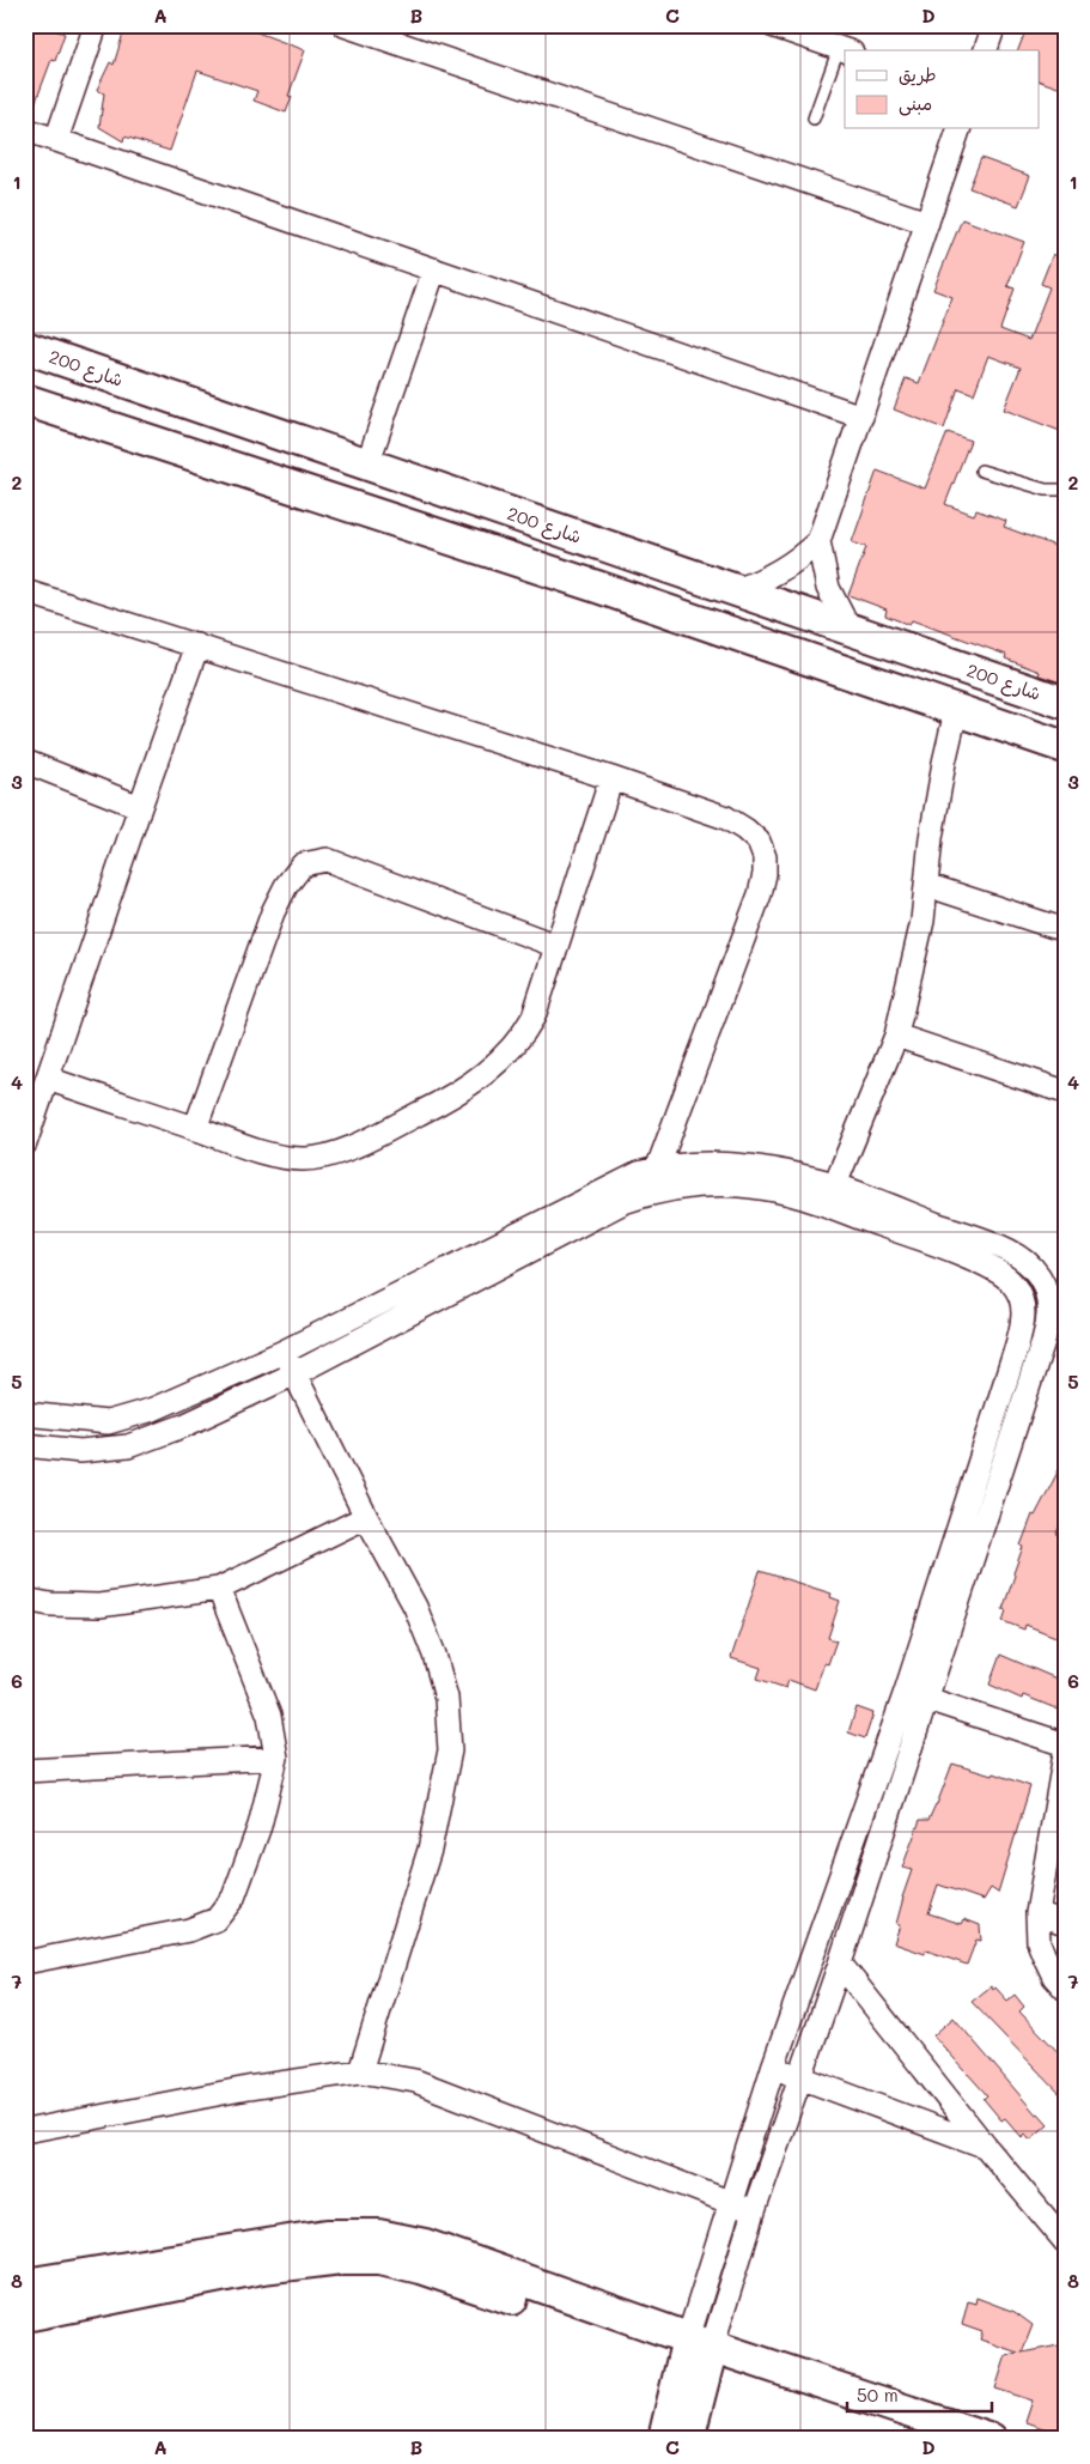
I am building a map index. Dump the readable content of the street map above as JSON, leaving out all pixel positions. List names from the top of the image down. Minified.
{"streets":{"street":["شارع 200"]},"legend":["طريق","مبنى"],"scale_bar":"50 m","grid":{"columns":["A","B","C","D"],"rows":["1","2","3","4","5","6","7","8"]}}
